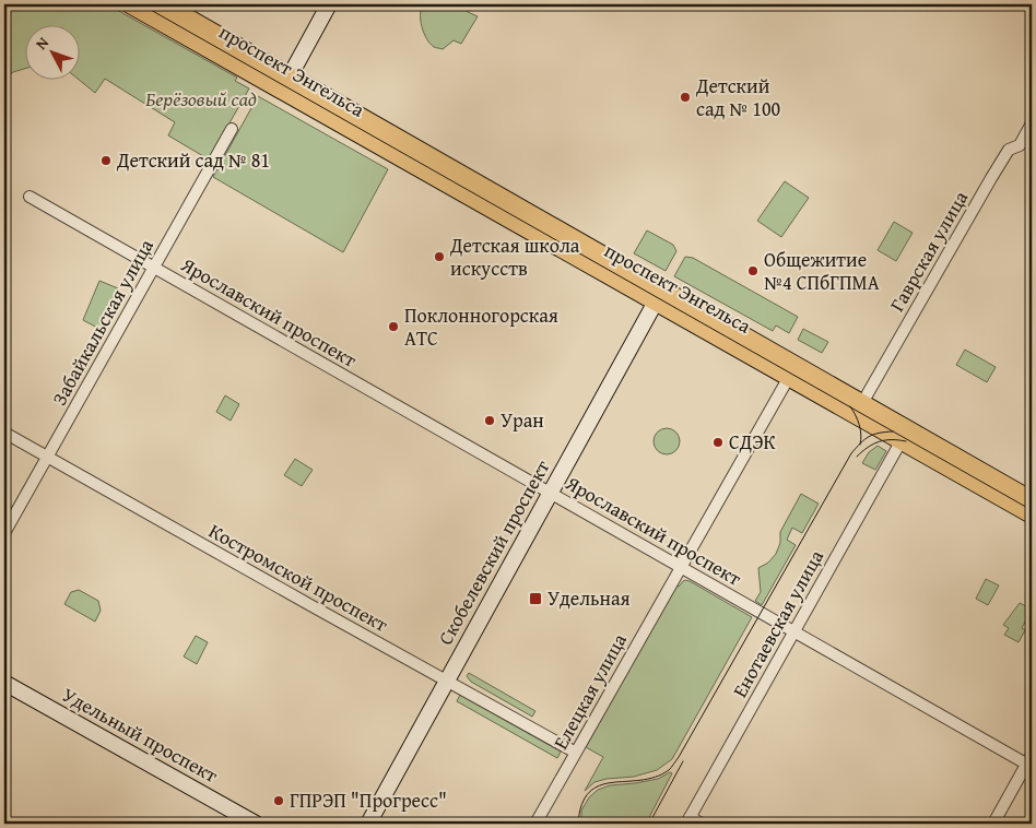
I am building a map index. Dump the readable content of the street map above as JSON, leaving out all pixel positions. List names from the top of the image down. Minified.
{"streets":{"main road":["проспект Энгельса"],"street":["Гаврская улица","Ярославский проспект","Забайкальская улица","Скобелевский проспект","Костромской проспект","Енотаевская улица","Елецкая улица","Удельный проспект"]},"crossings":[["проспект Энгельса","Гаврская улица"],["проспект Энгельса","Скобелевский проспект"],["проспект Энгельса","Енотаевская улица"],["проспект Энгельса","Елецкая улица"],["Ярославский проспект","Забайкальская улица"],["Ярославский проспект","Скобелевский проспект"],["Ярославский проспект","Енотаевская улица"],["Ярославский проспект","Елецкая улица"],["Забайкальская улица","Костромской проспект"],["Скобелевский проспект","Костромской проспект"],["Костромской проспект","Елецкая улица"]],"parks":["Берёзовый сад"],"places":{"other":["Детский сад № 100","Детский сад № 81","Детская школа искусств","Общежитие №4 СПбГПМА","Поклонногорская АТС","Уран","СДЭК","ГПРЭП \"Прогресс\""],"transit":["Удельная"]},"north":"top left"}
